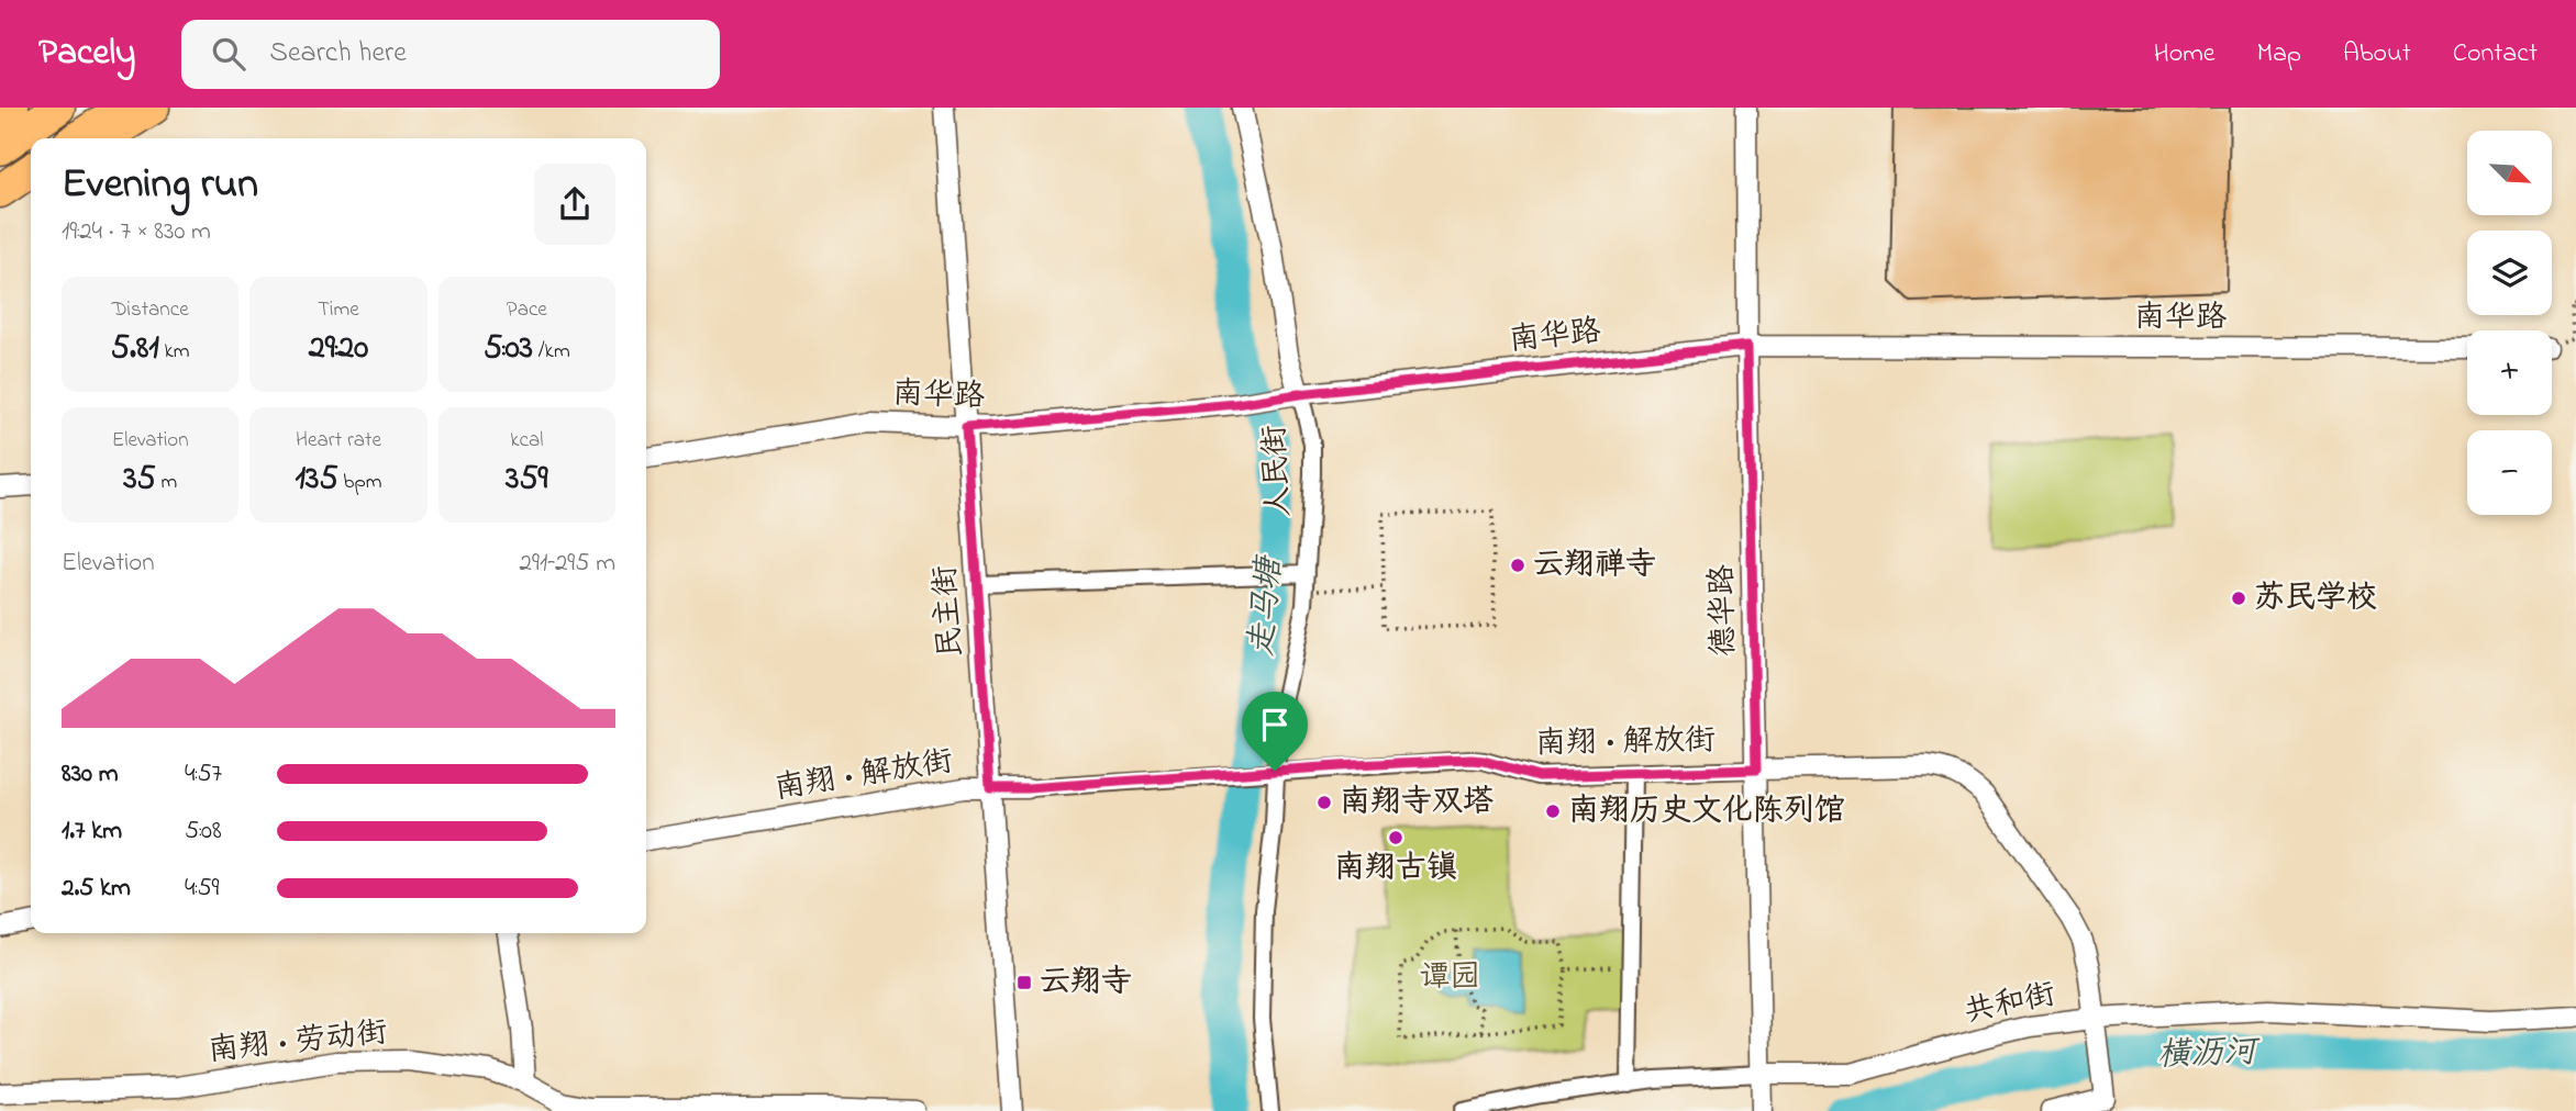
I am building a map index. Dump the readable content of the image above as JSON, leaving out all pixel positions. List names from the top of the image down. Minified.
{"streets":{"street":["南华路","人民街","德华路","民主街","南翔 • 解放街","共和街","南翔 • 劳动街"]},"crossings":[["南华路","人民街"],["南华路","德华路"],["南华路","民主街"],["人民街","南翔 • 解放街"],["德华路","南翔 • 解放街"],["德华路","共和街"],["民主街","南翔 • 解放街"],["南翔 • 解放街","共和街"]],"water":["走马塘","横沥河"],"parks":["谭园"],"places":{"other":["云翔禅寺","苏民学校","南翔寺双塔","南翔历史文化陈列馆","南翔古镇"],"transit":["云翔寺"]},"north":"bottom right","page":{"header":"Pacely","search":"Search here","nav":["Home","Map","About","Contact"],"map_buttons":["+","−"],"heading":["Evening run","19:24 · 7 × 830 m"],"stats":[["Distance","5.81 km"],["Time","29:20"],["Pace","5:03 /km"],["Elevation","35 m"],["Heart rate","135 bpm"],["kcal","359"]],"chart":["Elevation","291–295 m"],"list":[{"name":"830 m","note":"4:57"},{"name":"1.7 km","note":"5:08"},{"name":"2.5 km","note":"4:59"}]}}
